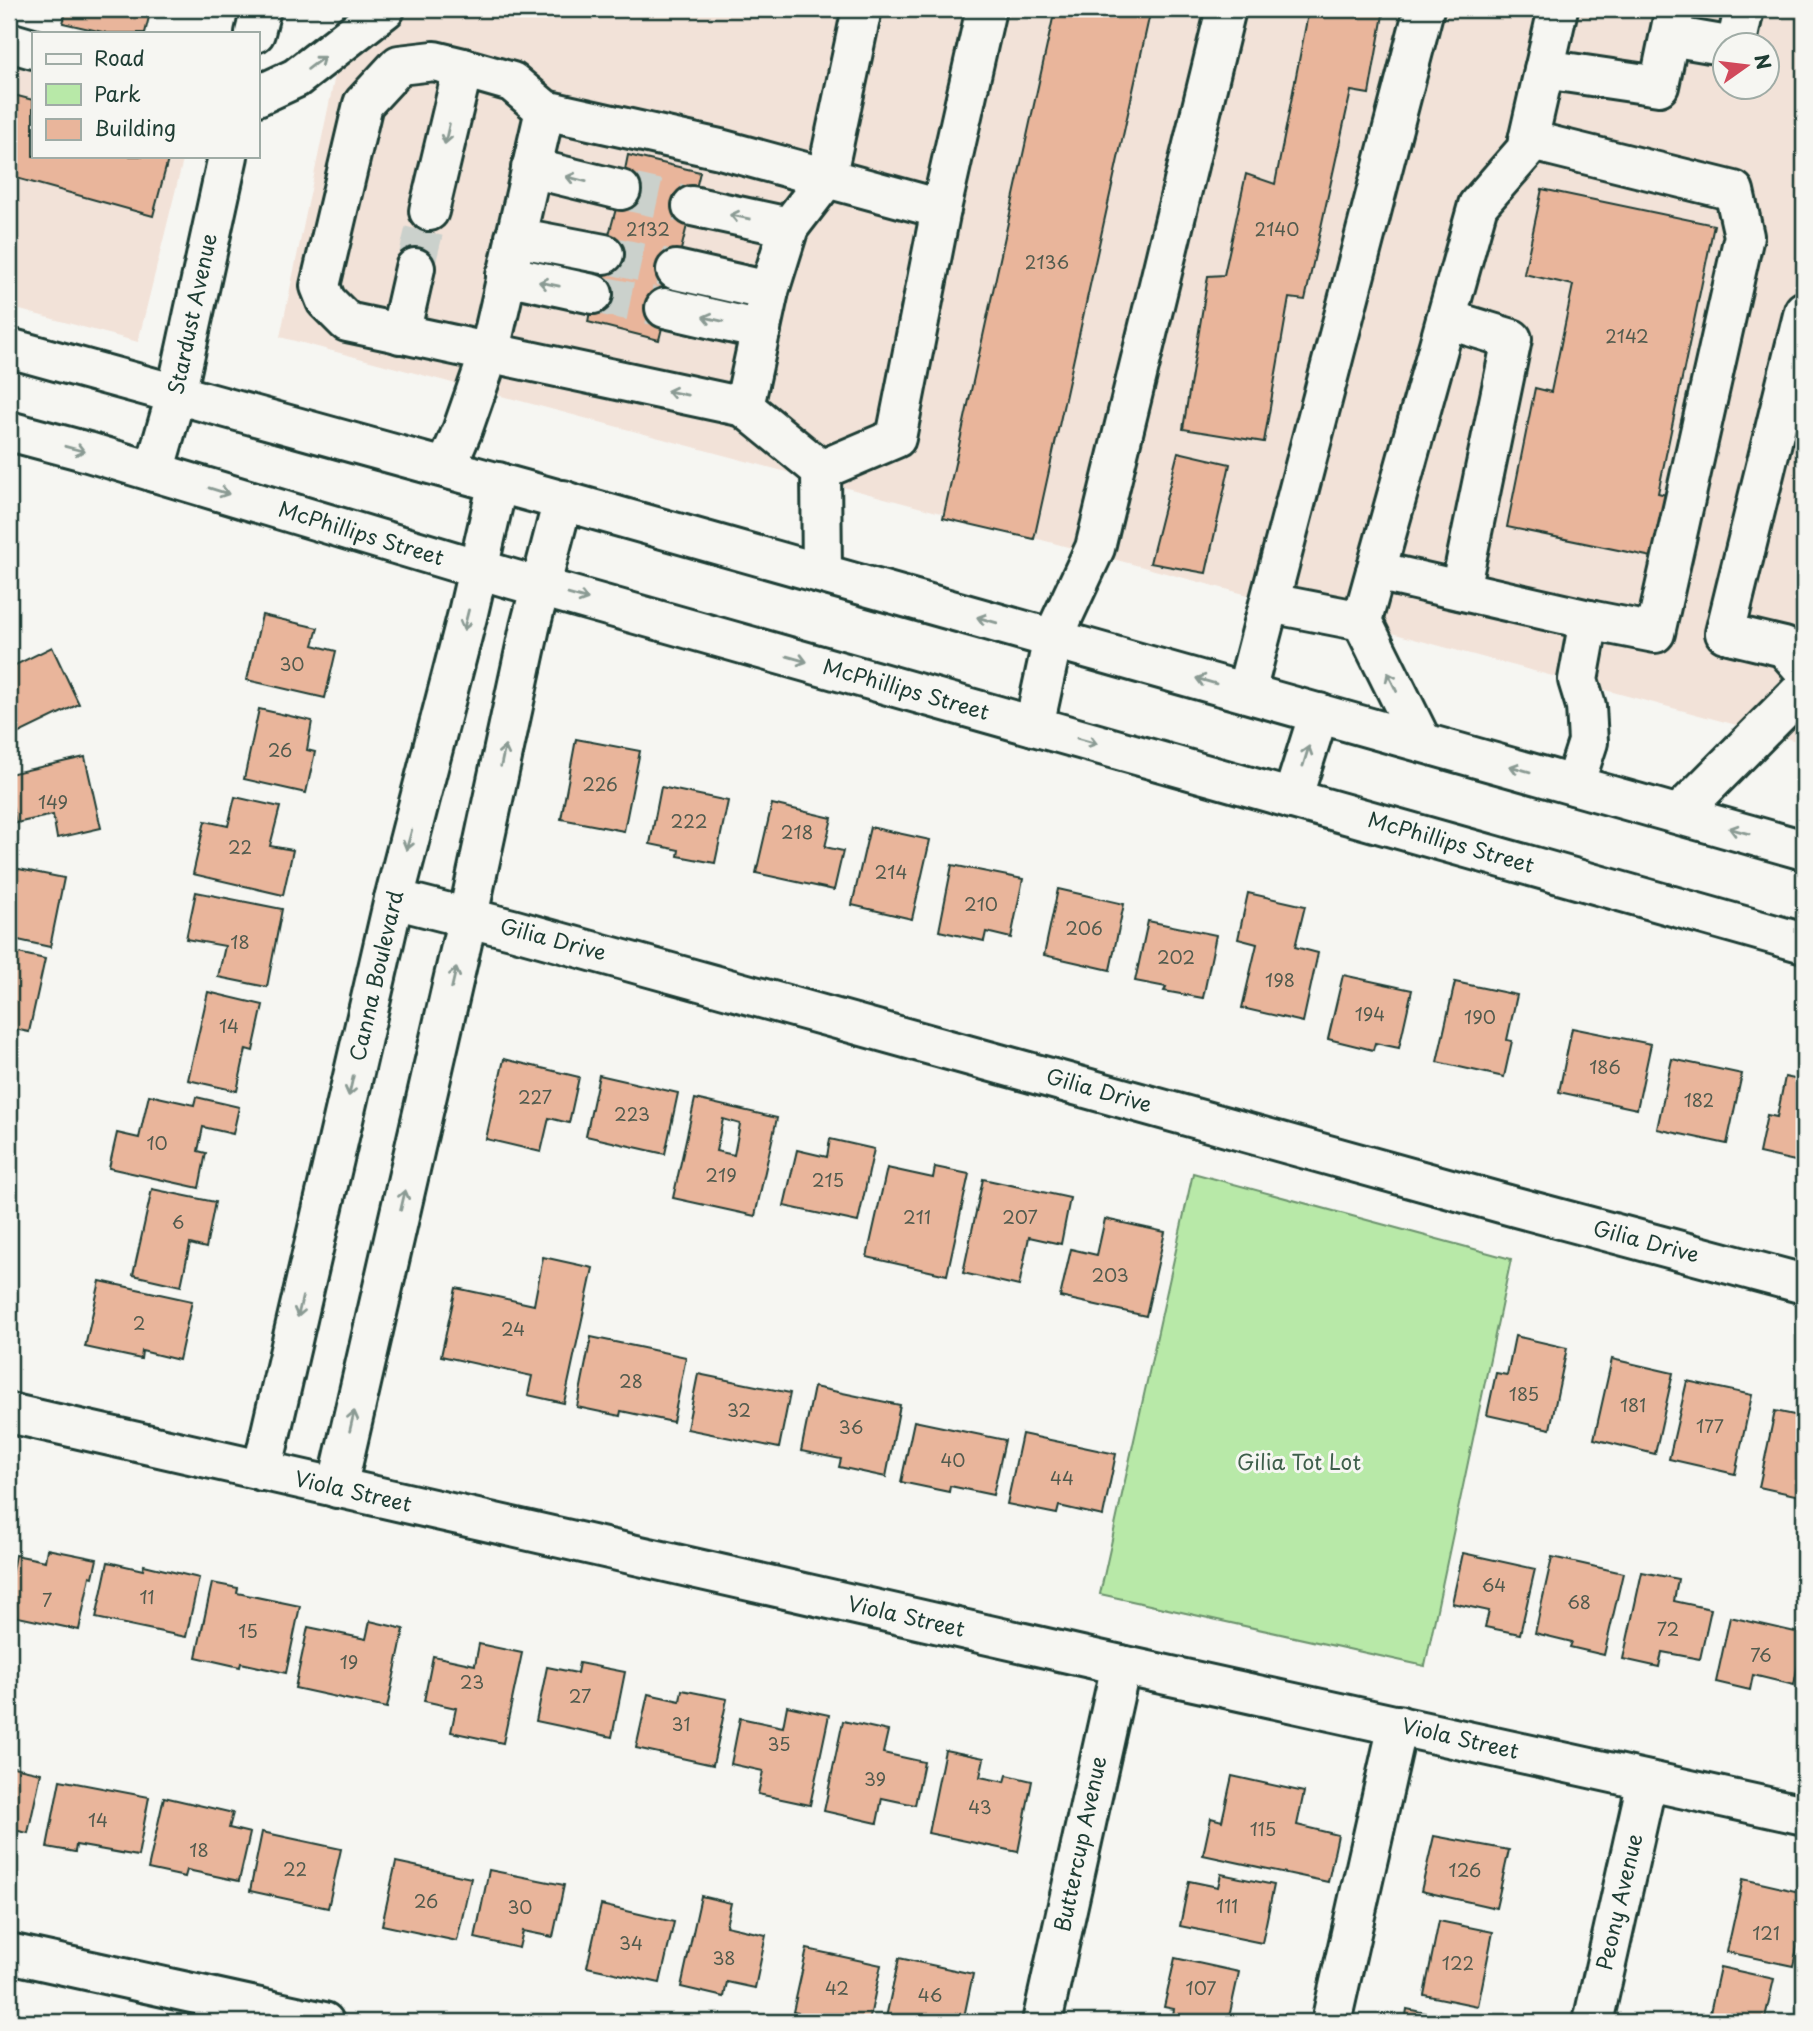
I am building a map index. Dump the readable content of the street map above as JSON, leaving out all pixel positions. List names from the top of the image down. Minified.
{"streets":{"street":["Stardust Avenue","McPhillips Street","Gilia Drive","Canna Boulevard","Viola Street","Buttercup Avenue","Peony Avenue"]},"crossings":[["Stardust Avenue","McPhillips Street"],["McPhillips Street","Canna Boulevard"],["Gilia Drive","Canna Boulevard"],["Canna Boulevard","Viola Street"],["Viola Street","Buttercup Avenue"],["Viola Street","Peony Avenue"]],"parks":["Gilia Tot Lot"],"house_numbers":["2132","2140","2136","2142","30","26","226","149","222","218","22","214","210","206","18","202","198","194","190","14","186","227","182","223","10","219","215","211","207","6","203","2","24","28","185","181","32","177","36","40","44","64","11","7","68","72","15","76","19","23","27","31","35","39","43","14","115","18","22","126","26","111","30","121","34","38","122","42","107","46"],"legend":["Road","Park","Building"],"north":"right"}
